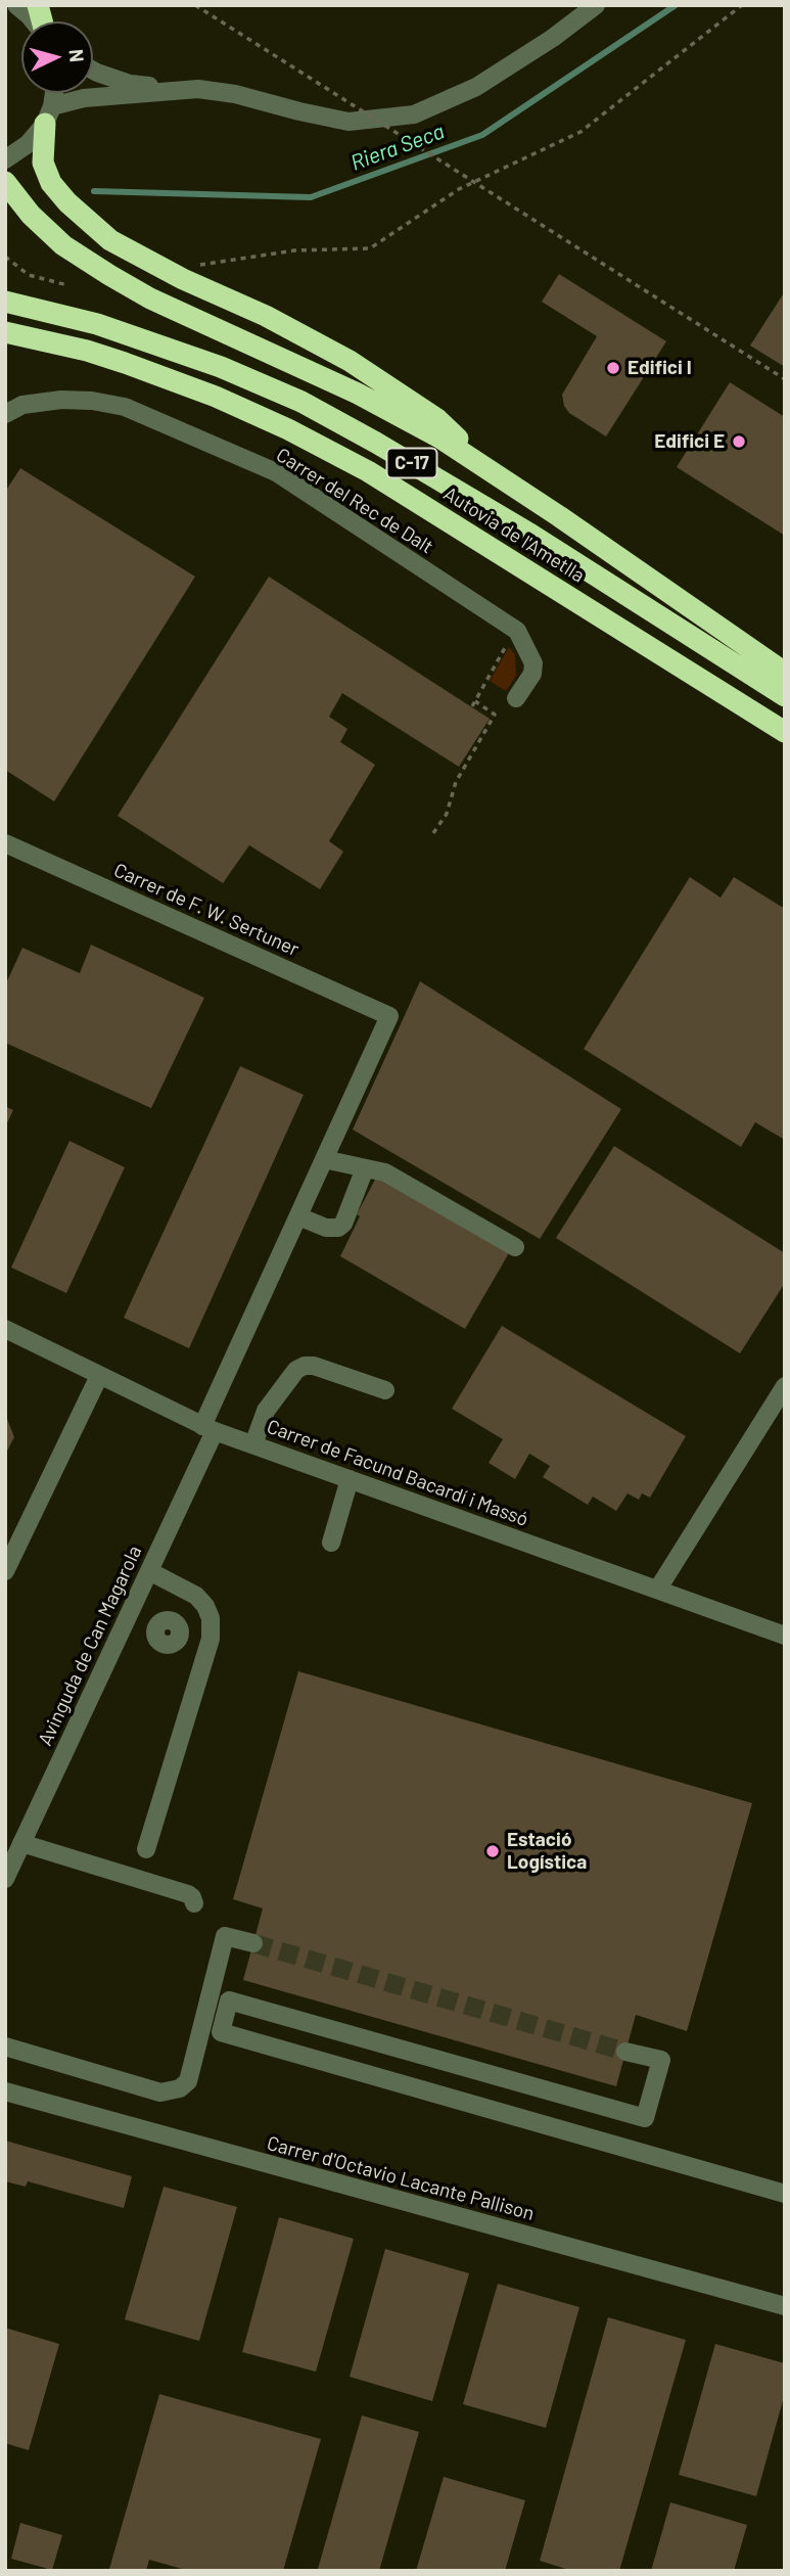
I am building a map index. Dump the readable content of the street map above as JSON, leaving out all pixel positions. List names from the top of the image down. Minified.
{"streets":{"highway":["C-17","Autovia de l'Ametlla"],"street":["Carrer del Rec de Dalt","Carrer de F. W. Sertuner","Carrer de Facund Bacardí i Massó","Avinguda de Can Magarola","Carrer d'Octavio Lacante Pallison"]},"crossings":[["Carrer de F. W. Sertuner","Avinguda de Can Magarola"],["Carrer de Facund Bacardí i Massó","Avinguda de Can Magarola"]],"water":["Riera Seca"],"places":["Edifici I","Edifici E","Estació Logística"],"north":"right"}
